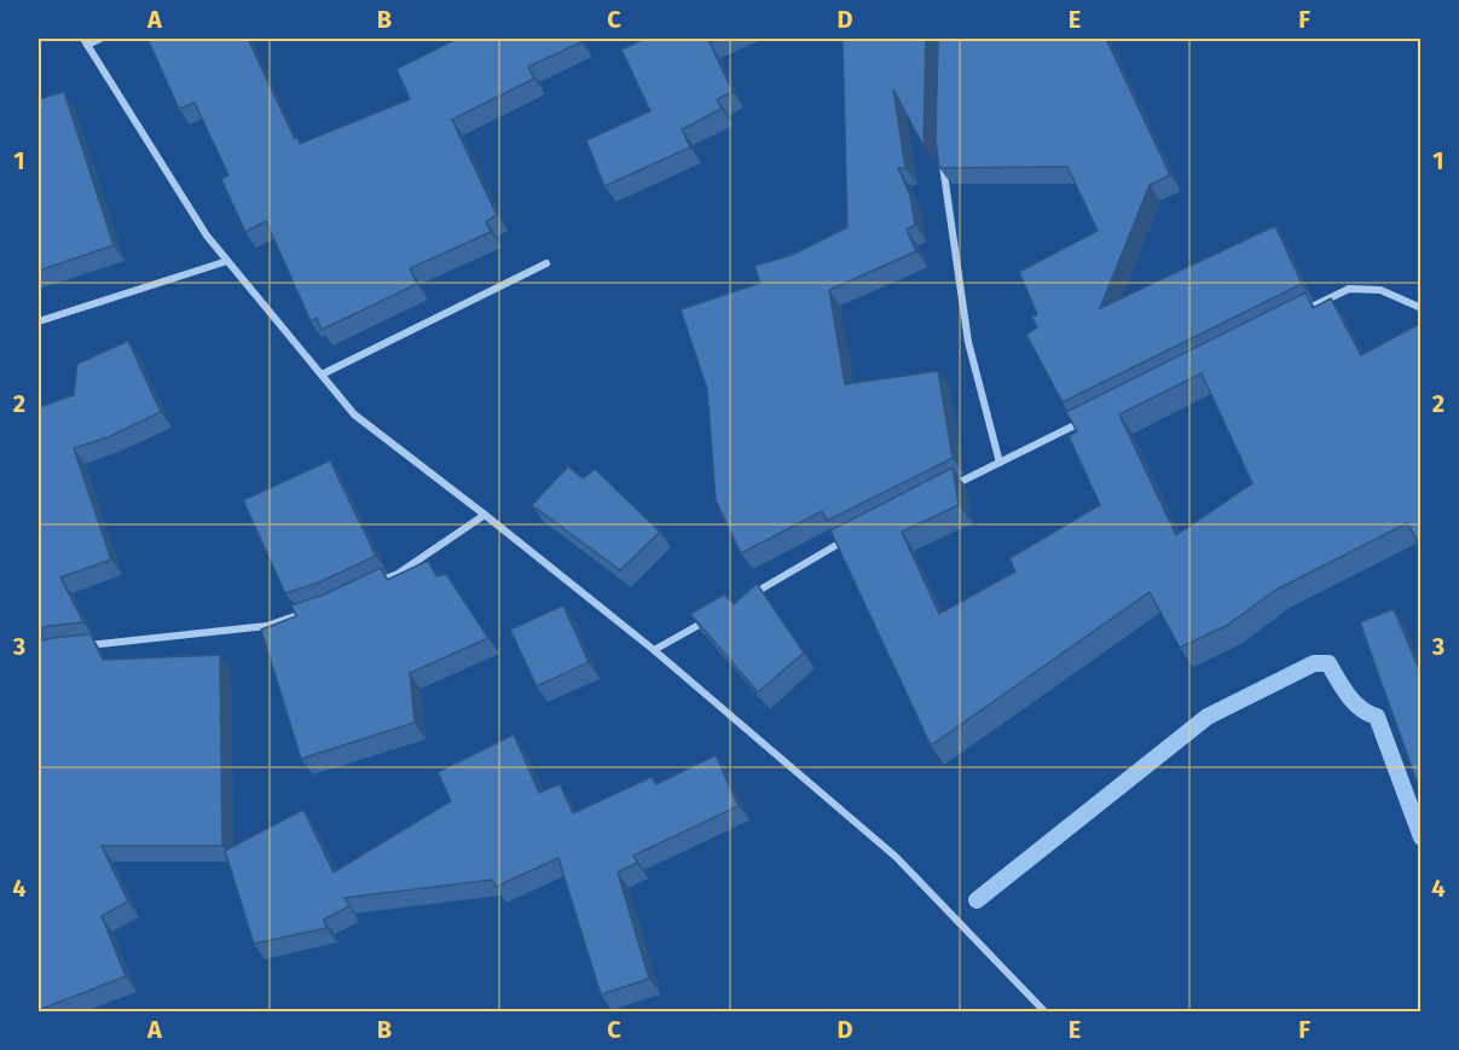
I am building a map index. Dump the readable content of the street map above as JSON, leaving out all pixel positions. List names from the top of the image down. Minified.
{"grid":{"columns":["A","B","C","D","E","F"],"rows":["1","2","3","4"]}}
